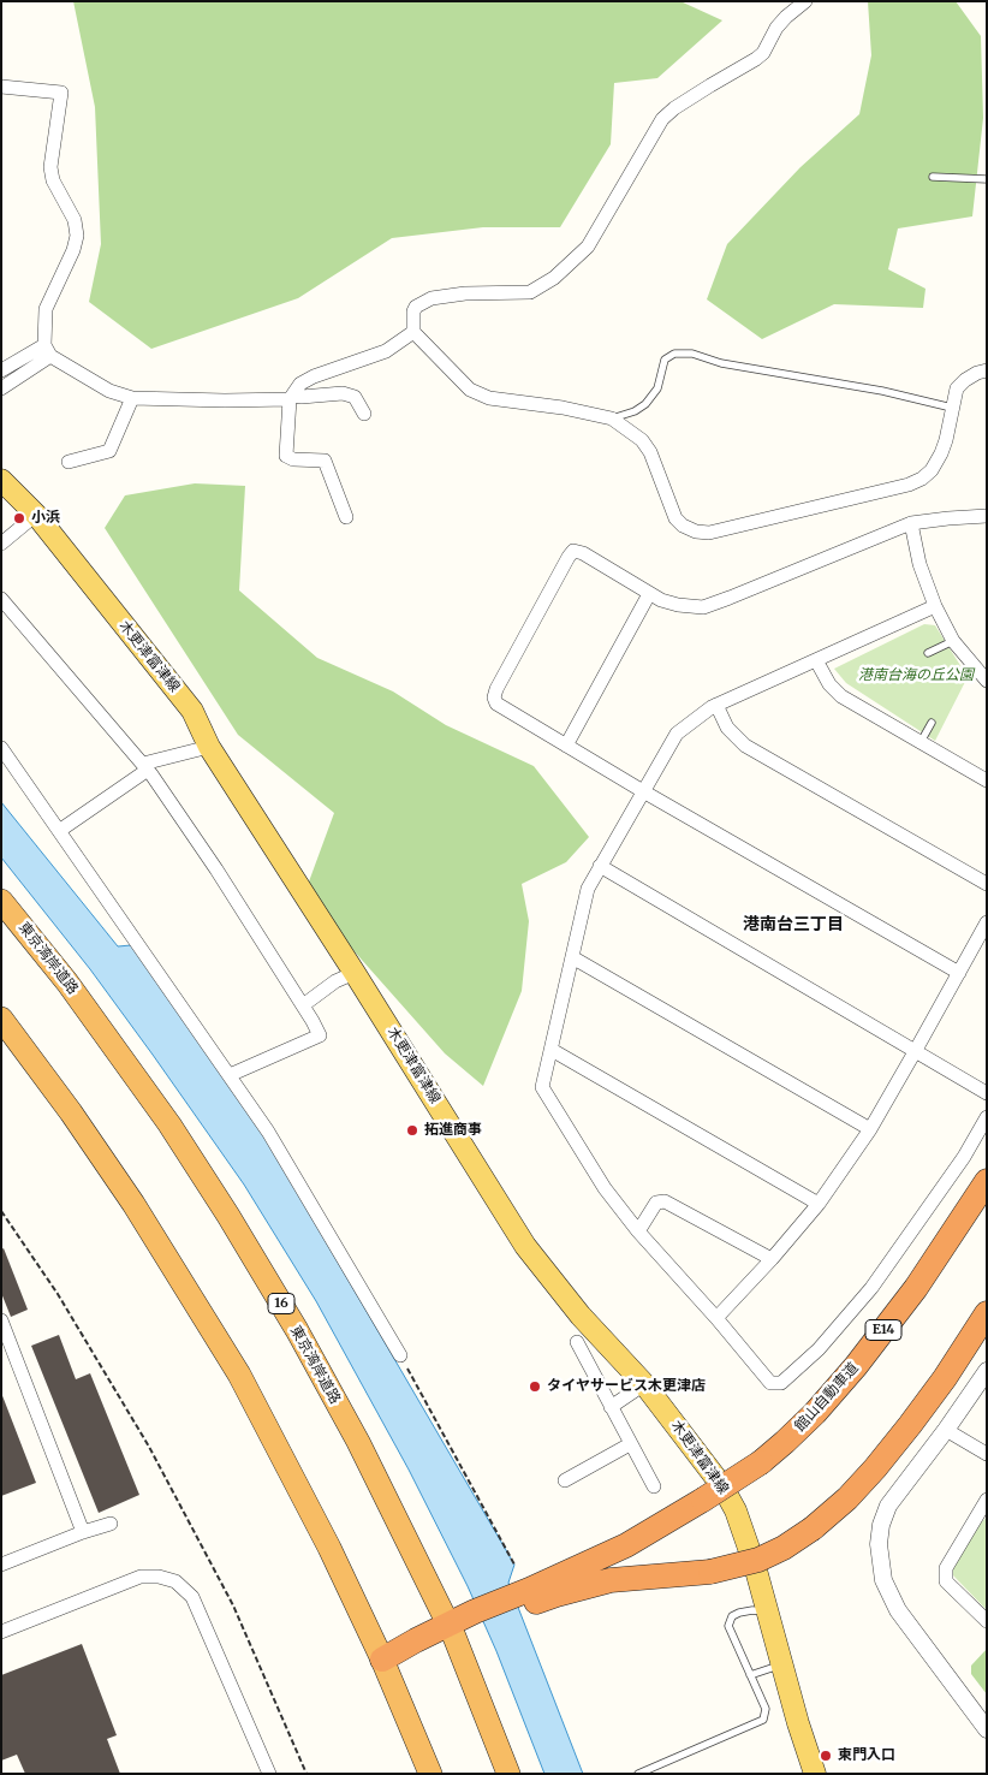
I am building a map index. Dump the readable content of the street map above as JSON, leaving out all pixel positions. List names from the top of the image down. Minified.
{"streets":{"highway":["東京湾岸道路","16","E14","館山自動車道"],"main road":["木更津富津線"]},"districts":["港南台三丁目"],"parks":["港南台海の丘公園"],"places":["小浜","拓進商事","タイヤサービス木更津店","東門入口"]}
